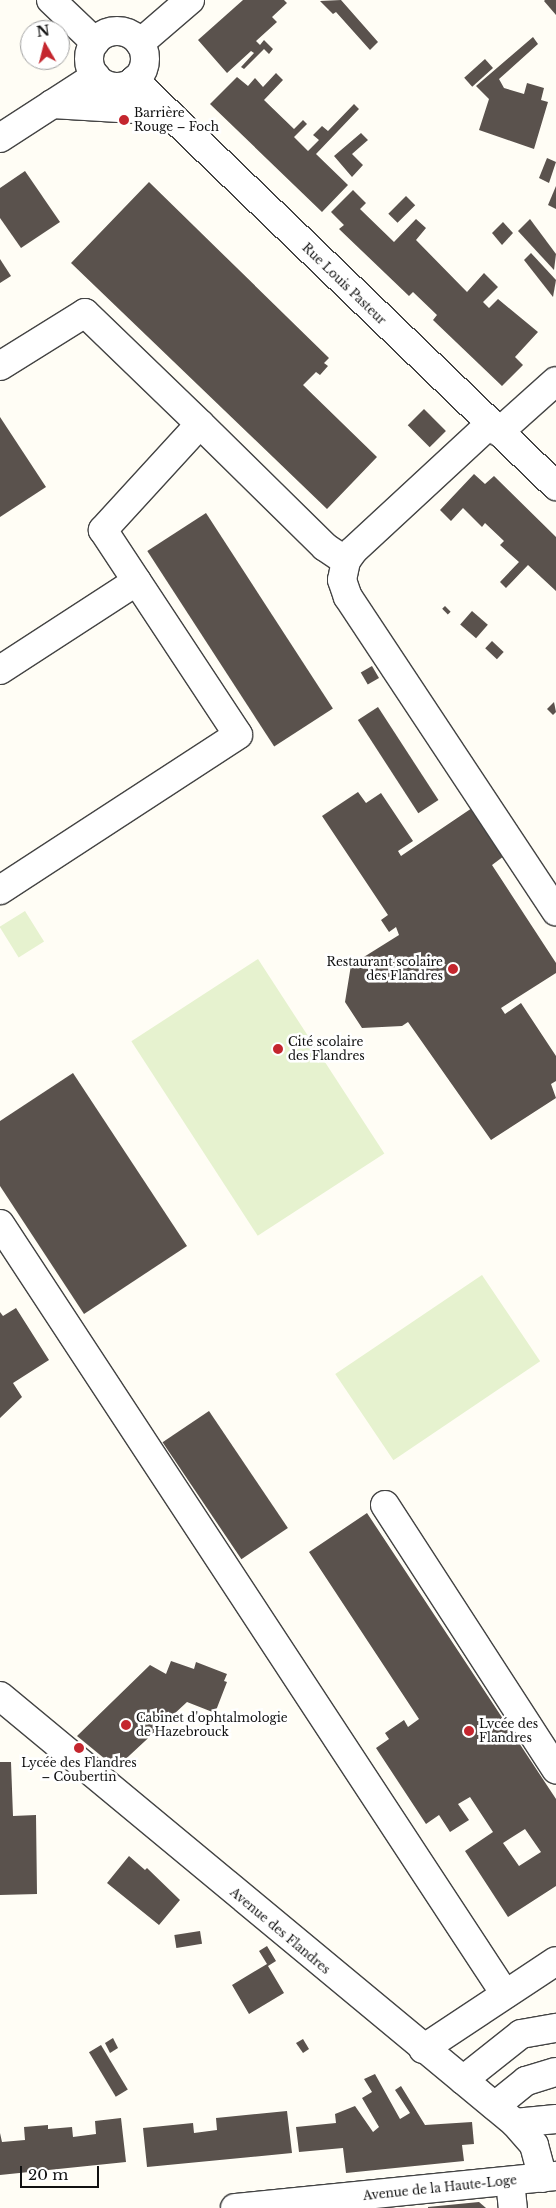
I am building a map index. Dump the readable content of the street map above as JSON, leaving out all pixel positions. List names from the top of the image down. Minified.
{"streets":{"street":["Rue Louis Pasteur","Avenue des Flandres","Avenue de la Haute-Loge"]},"crossings":[["Avenue des Flandres","Avenue de la Haute-Loge"]],"places":["Barrière Rouge – Foch","Restaurant scolaire des Flandres","Cité scolaire des Flandres","Cabinet d'ophtalmologie de Hazebrouck","Lycée des Flandres","Lycée des Flandres – Coubertin"],"scale_bar":"20 m","north":"top"}
